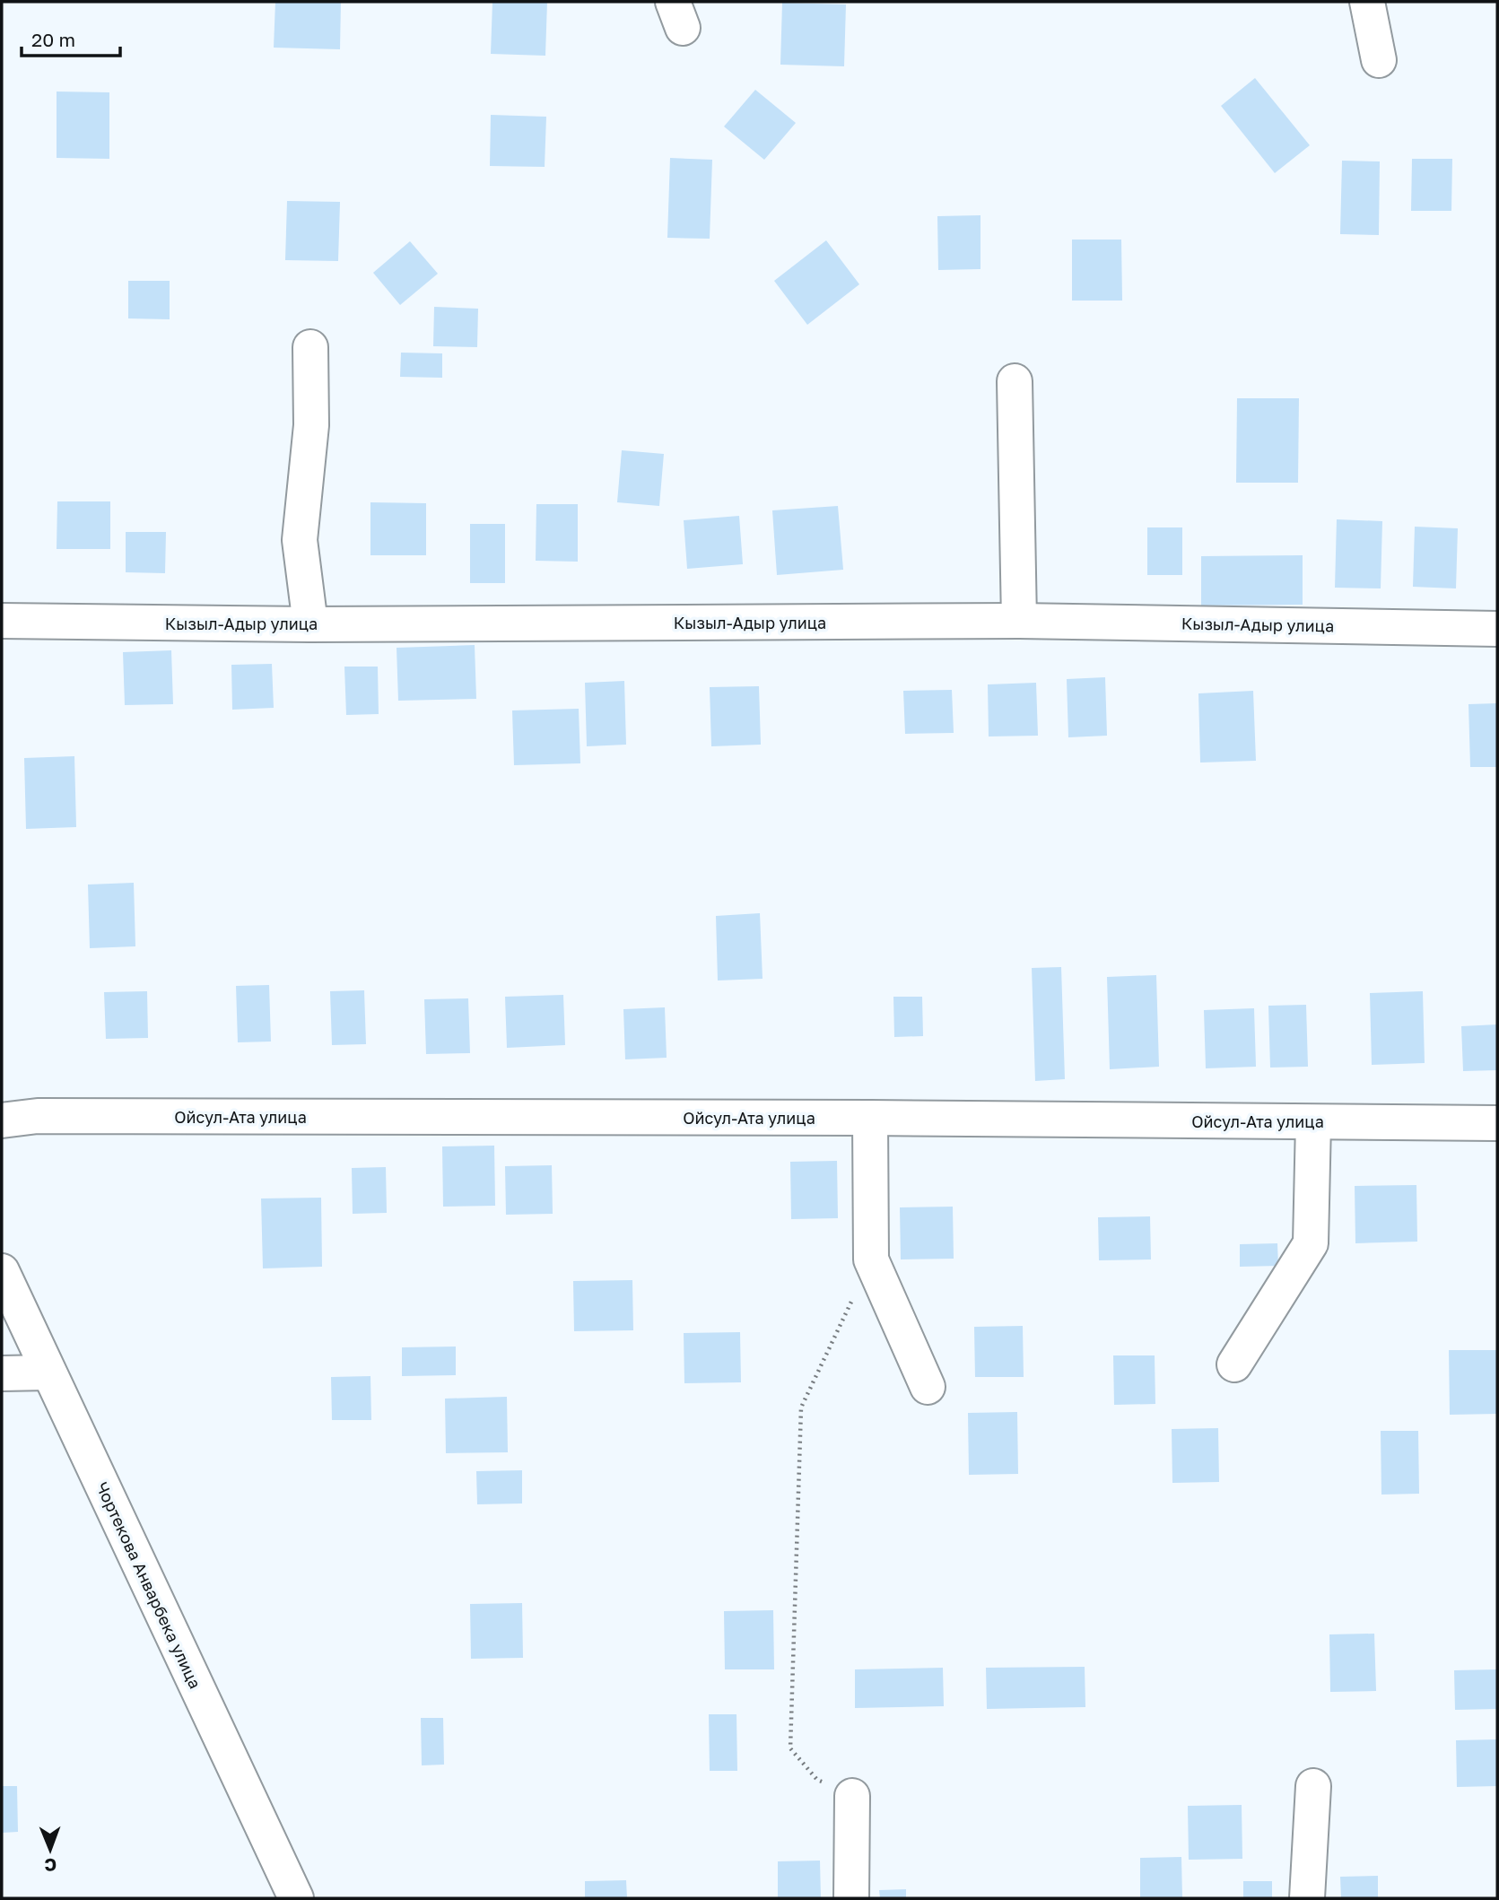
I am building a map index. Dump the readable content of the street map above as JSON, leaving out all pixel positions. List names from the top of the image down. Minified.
{"streets":{"street":["Кызыл-Адыр улица","Ойсул-Ата улица","Чортекова Анварбека улица"]},"scale_bar":"20 m","north":"bottom"}
